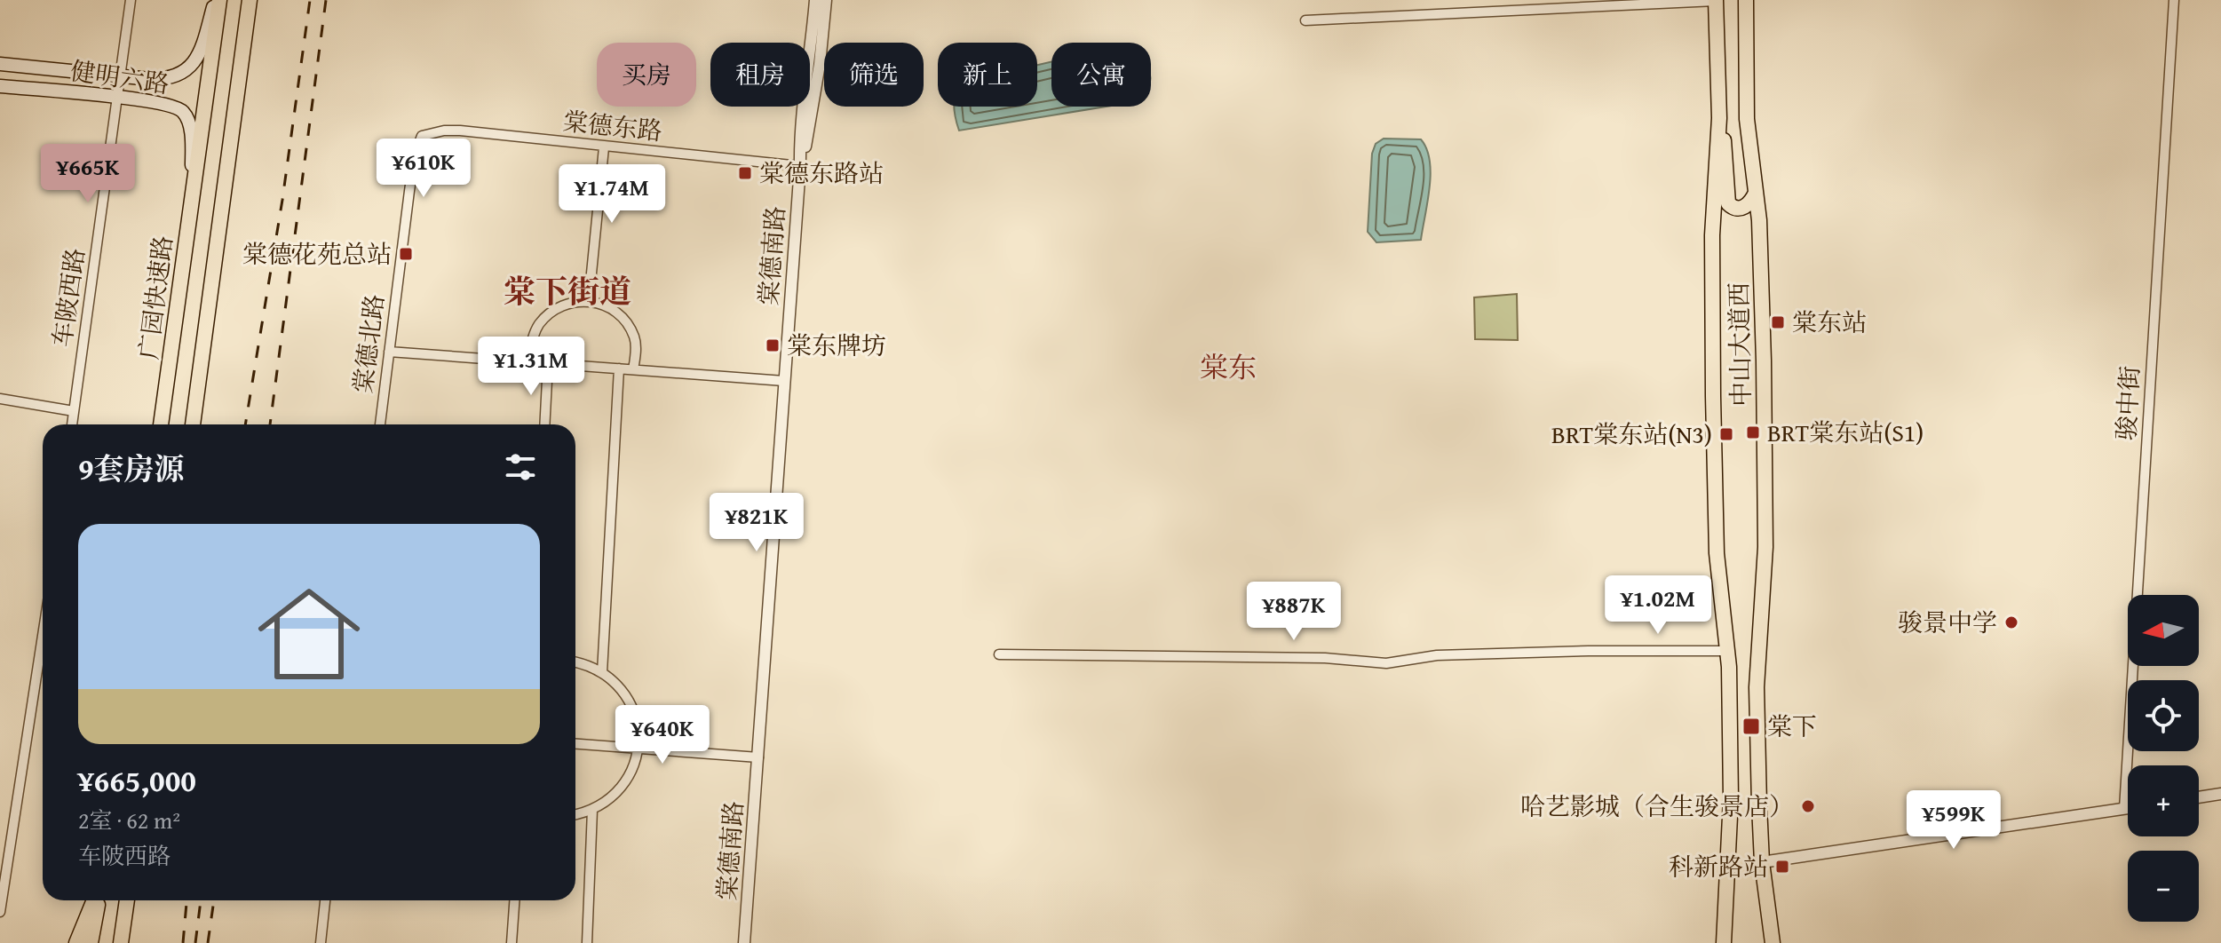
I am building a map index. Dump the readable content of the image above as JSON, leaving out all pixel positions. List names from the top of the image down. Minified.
{"streets":{"highway":["广园快速路","中山大道西"],"main road":["健明六路"],"street":["棠德东路","棠德南路","车陂西路","棠德北路","骏中街"]},"crossings":[["健明六路","车陂西路"],["健明六路","广园快速路"],["棠德东路","棠德南路"],["棠德东路","棠德北路"]],"districts":["棠下街道","棠东"],"places":{"transit":["棠德东路站","棠德花苑总站","棠东站","棠东牌坊","BRT棠东站(S1)","BRT棠东站(N3)","棠下","科新路站"],"other":["骏景中学","哈艺影城（合生骏景店）"]},"north":"left","page":{"chip":["买房","租房","筛选","新上","公寓"],"price":["¥610K","¥665K","¥1.74M","¥1.31M","¥821K","¥1.02M","¥887K","¥640K","¥599K"],"heading":"9套房源","list":[{"name":"¥665,000","note":"2室 · 62 m² · 车陂西路"}],"map_buttons":["+","−"]}}
